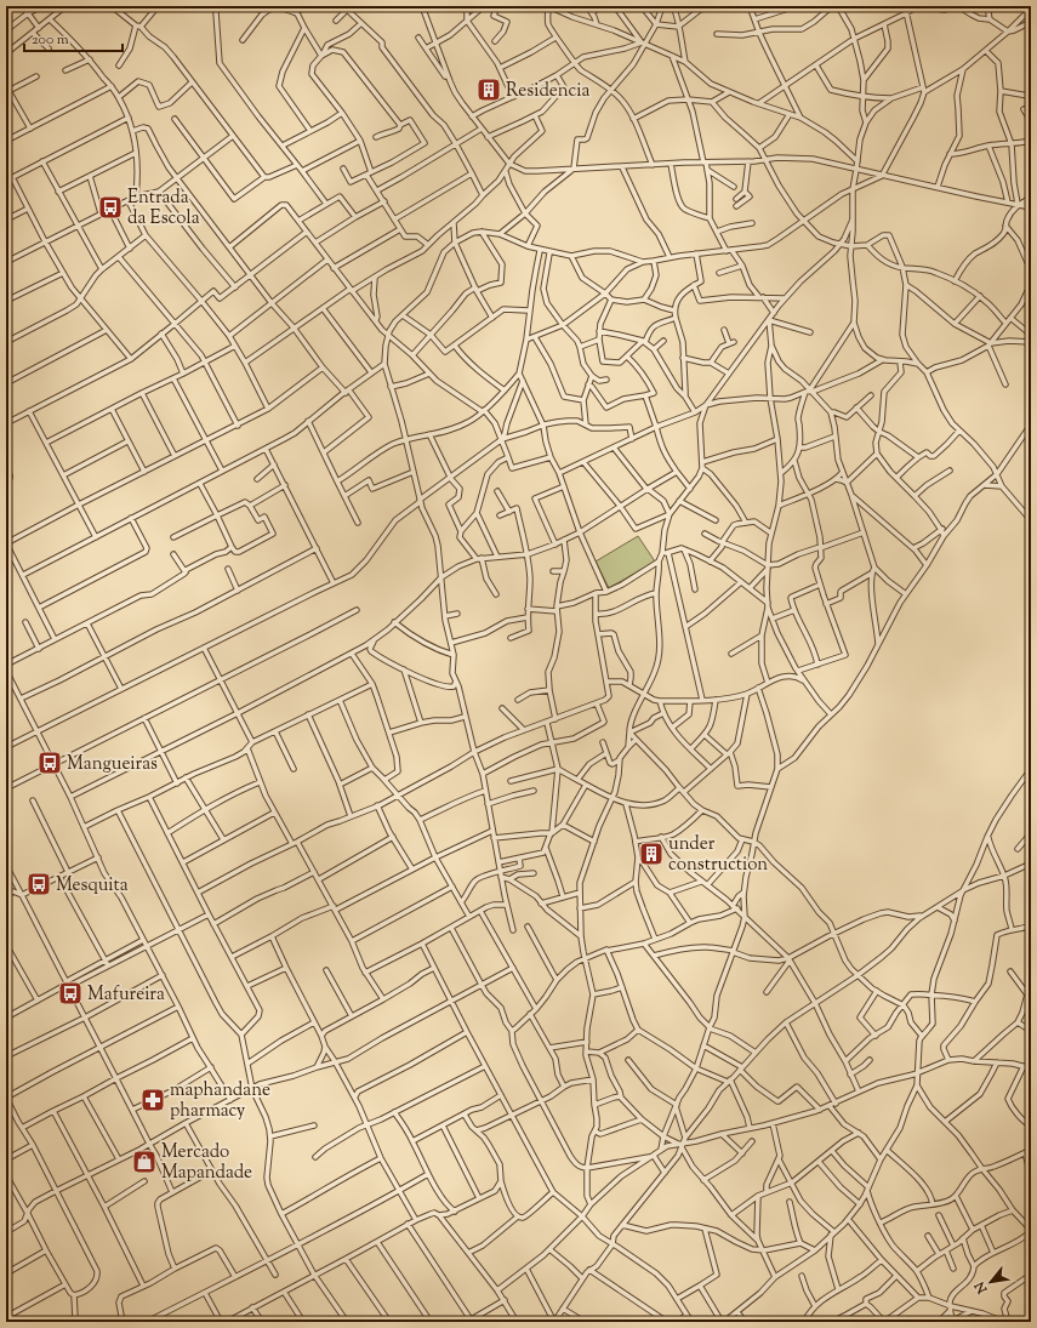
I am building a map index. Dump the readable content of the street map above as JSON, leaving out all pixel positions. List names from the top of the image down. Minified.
{"places":{"building":["Residencia","under construction"],"bus stop":["Entrada da Escola","Mangueiras","Mesquita","Mafureira"],"pharmacy":["maphandane pharmacy"],"shop":["Mercado Mapandade"]},"scale_bar":"200 m","north":"bottom left"}
